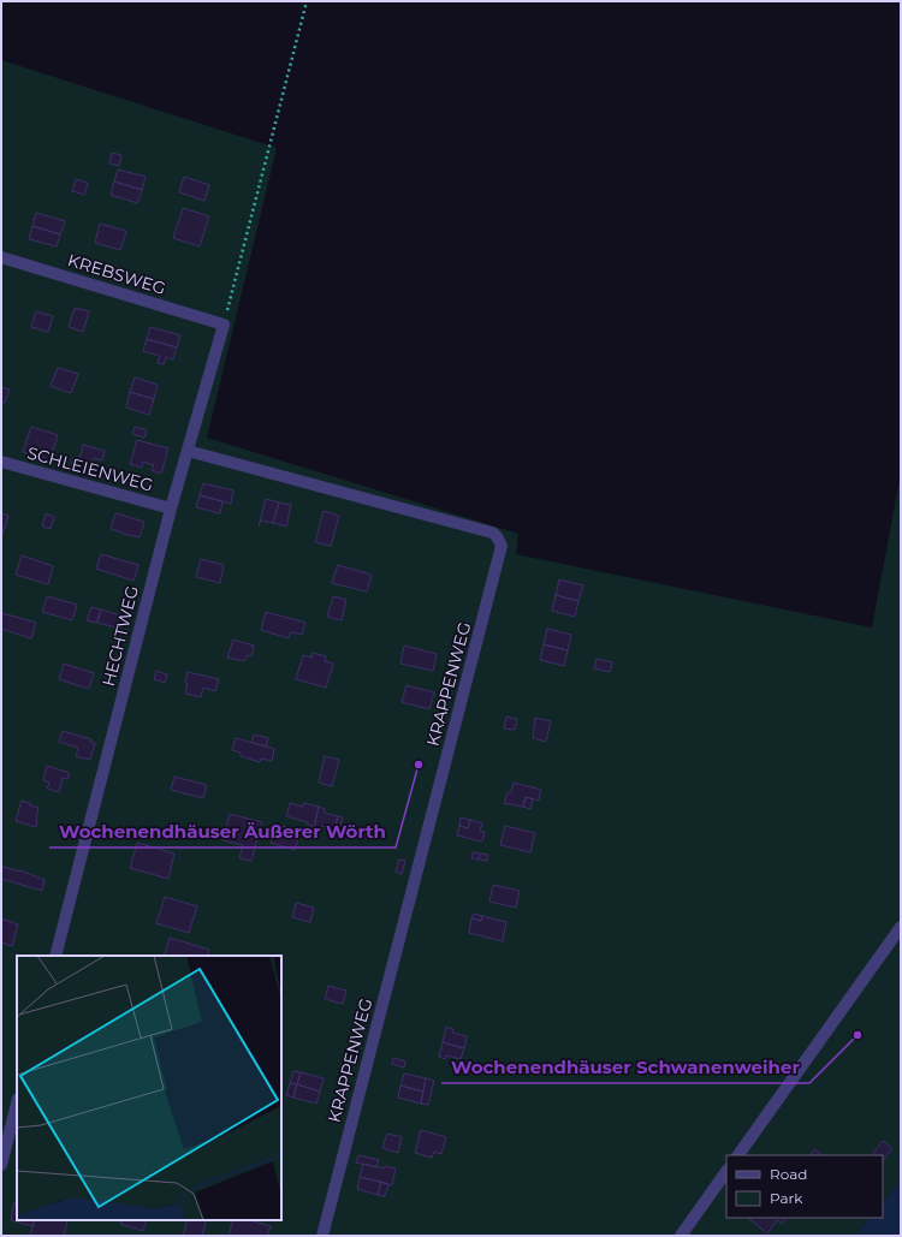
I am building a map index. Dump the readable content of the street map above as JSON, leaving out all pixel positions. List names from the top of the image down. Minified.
{"streets":{"street":["KREBSWEG","SCHLEIENWEG","HECHTWEG","KRAPPENWEG"]},"crossings":[["KREBSWEG","HECHTWEG"],["SCHLEIENWEG","HECHTWEG"],["HECHTWEG","KRAPPENWEG"]],"places":["Wochenendhäuser Äußerer Wörth","Wochenendhäuser Schwanenweiher"],"legend":["Road","Park"]}
